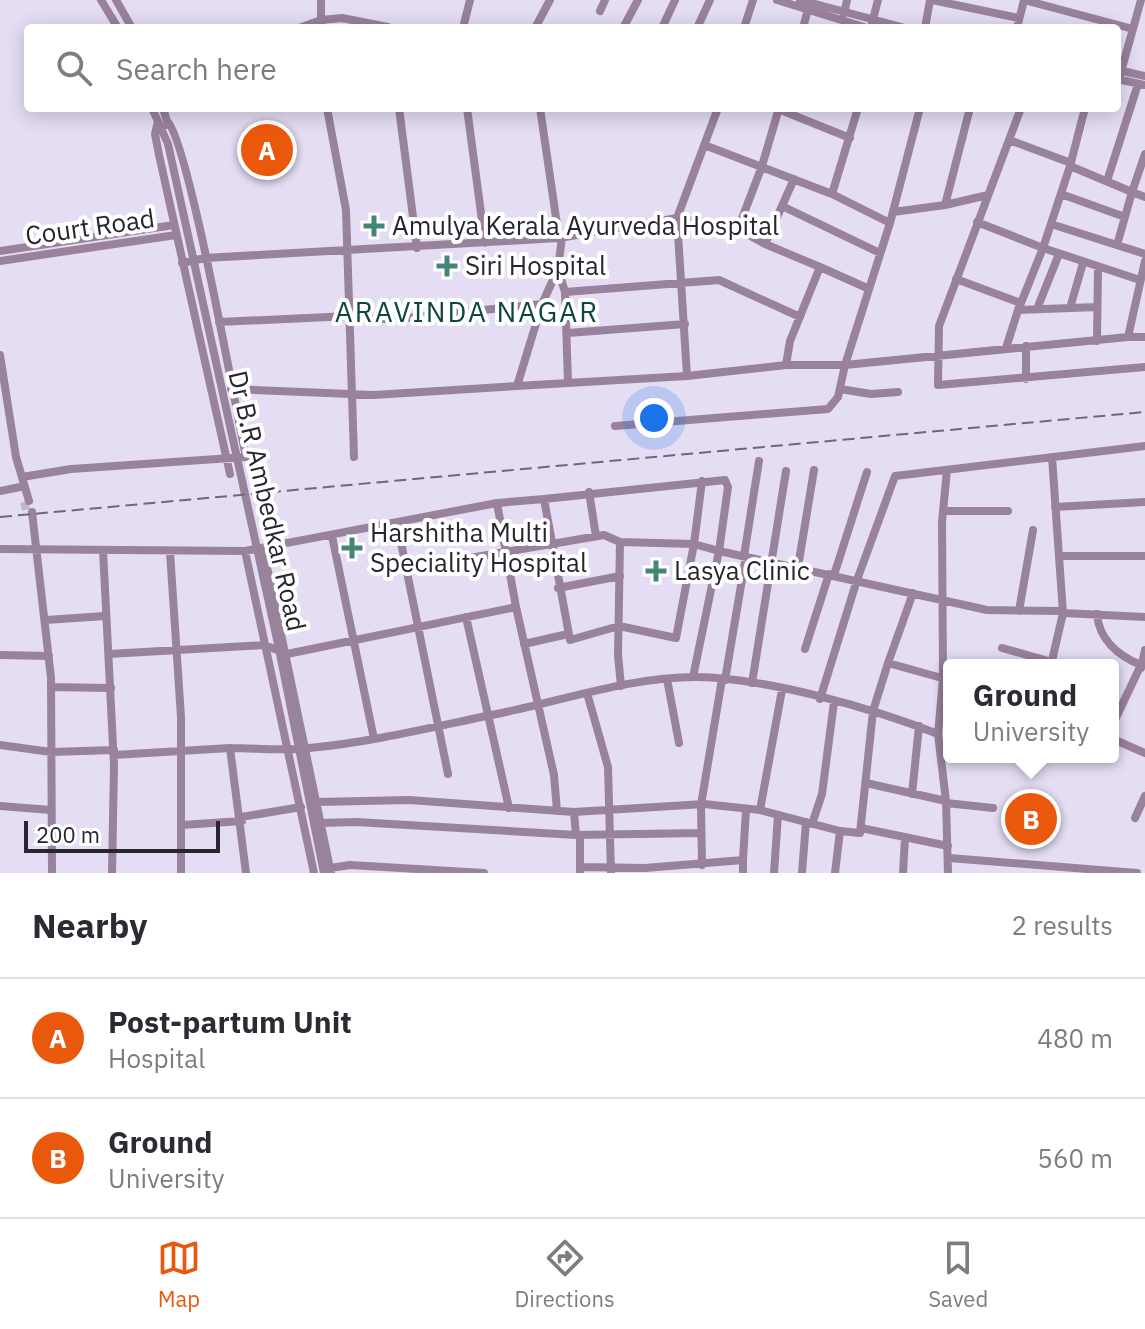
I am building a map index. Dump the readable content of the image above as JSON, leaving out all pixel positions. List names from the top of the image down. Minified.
{"streets":{"street":["Court Road","Dr B.R Ambedkar Road"]},"crossings":[["Court Road","Dr B.R Ambedkar Road"]],"districts":["ARAVINDA NAGAR"],"places":{"health":["Amulya Kerala Ayurveda Hospital","Siri Hospital","Harshitha Multi Speciality Hospital","Lasya Clinic"]},"scale_bar":"200 m","page":{"search":"Search here","pins":["A","B"],"popup":["Ground","University"],"scale":"200 m","heading":["Nearby","2 results"],"list":[{"mark":"A","name":"Post-partum Unit","note":"Hospital","value":"480 m"},{"mark":"B","name":"Ground","note":"University","value":"560 m"}],"nav":["Map","Directions","Saved"]}}
